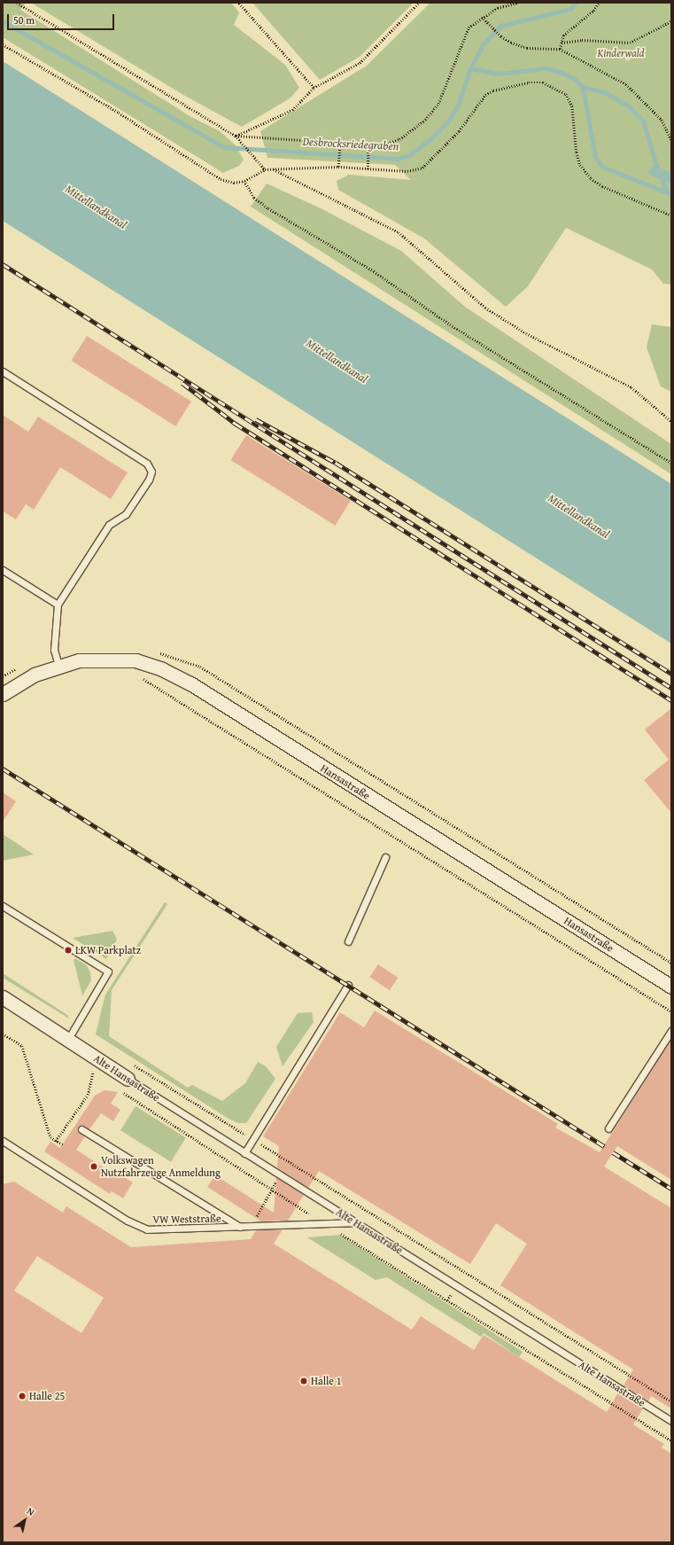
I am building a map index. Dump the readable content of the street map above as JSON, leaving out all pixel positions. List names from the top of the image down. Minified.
{"streets":{"street":["Hansastraße","Alte Hansastraße"],"lane":["VW Weststraße"]},"crossings":[["Alte Hansastraße","VW Weststraße"]],"water":["Desbrocksriedegraben","Mittellandkanal"],"parks":["Kinderwald"],"places":["LKW Parkplatz","Volkswagen Nutzfahrzeuge Anmeldung","Halle 1","Halle 25"],"scale_bar":"50 m","north":"top right"}
